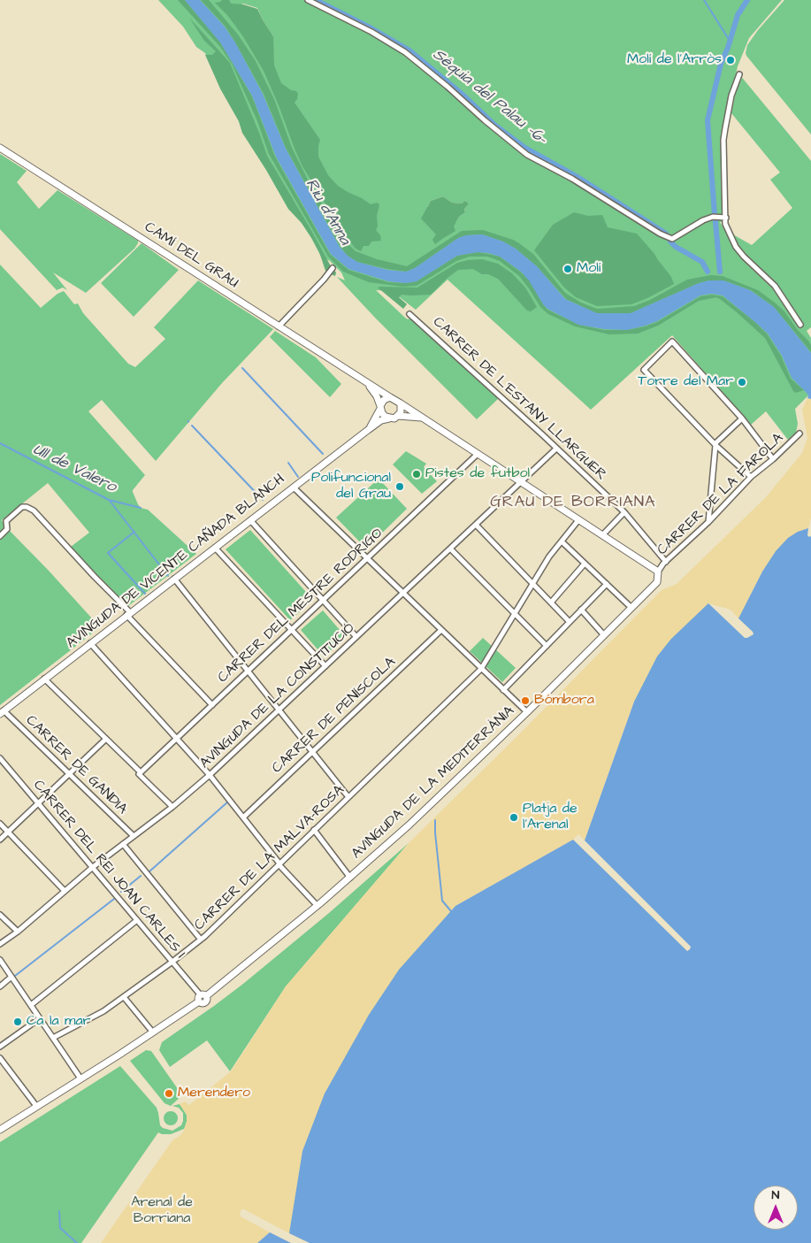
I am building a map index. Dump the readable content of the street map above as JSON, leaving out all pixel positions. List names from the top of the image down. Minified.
{"streets":{"street":["CAMÍ DEL GRAU","CARRER DE L'ESTANY LLARGUER","CARRER DE LA FAROLA","AVINGUDA DE VICENTE CAÑADA BLANCH","CARRER DEL MESTRE RODRIGO","AVINGUDA DE LA CONSTITUCIÓ","CARRER DE PENÍSCOLA","CARRER DE GANDIA","AVINGUDA DE LA MEDITERRÀNIA","CARRER DE LA MALVA-ROSA","CARRER DEL REI JOAN CARLES I"]},"crossings":[["CAMÍ DEL GRAU","AVINGUDA DE VICENTE CAÑADA BLANCH"],["CARRER DE L'ESTANY LLARGUER","CARRER DE LA FAROLA"],["CARRER DE L'ESTANY LLARGUER","AVINGUDA DE LA CONSTITUCIÓ"],["CARRER DE LA FAROLA","AVINGUDA DE LA MEDITERRÀNIA"],["AVINGUDA DE VICENTE CAÑADA BLANCH","CARRER DE GANDIA"],["AVINGUDA DE LA CONSTITUCIÓ","CARRER DE GANDIA"],["AVINGUDA DE LA CONSTITUCIÓ","CARRER DEL REI JOAN CARLES I"],["AVINGUDA DE LA MEDITERRÀNIA","CARRER DEL REI JOAN CARLES I"],["CARRER DE LA MALVA-ROSA","CARRER DEL REI JOAN CARLES I"]],"districts":["GRAU DE BORRIANA"],"water":["Séquia del Palau -6-","Riu d'Anna","Ull de Valero"],"parks":["Arenal de Borriana"],"places":["Molí de l'Arròs","Molí","Torre del Mar","Pistes de futbol","Polifuncional del Grau","Bómbora","Platja de l'Arenal","Ca la mar","Merendero"],"north":"top"}
